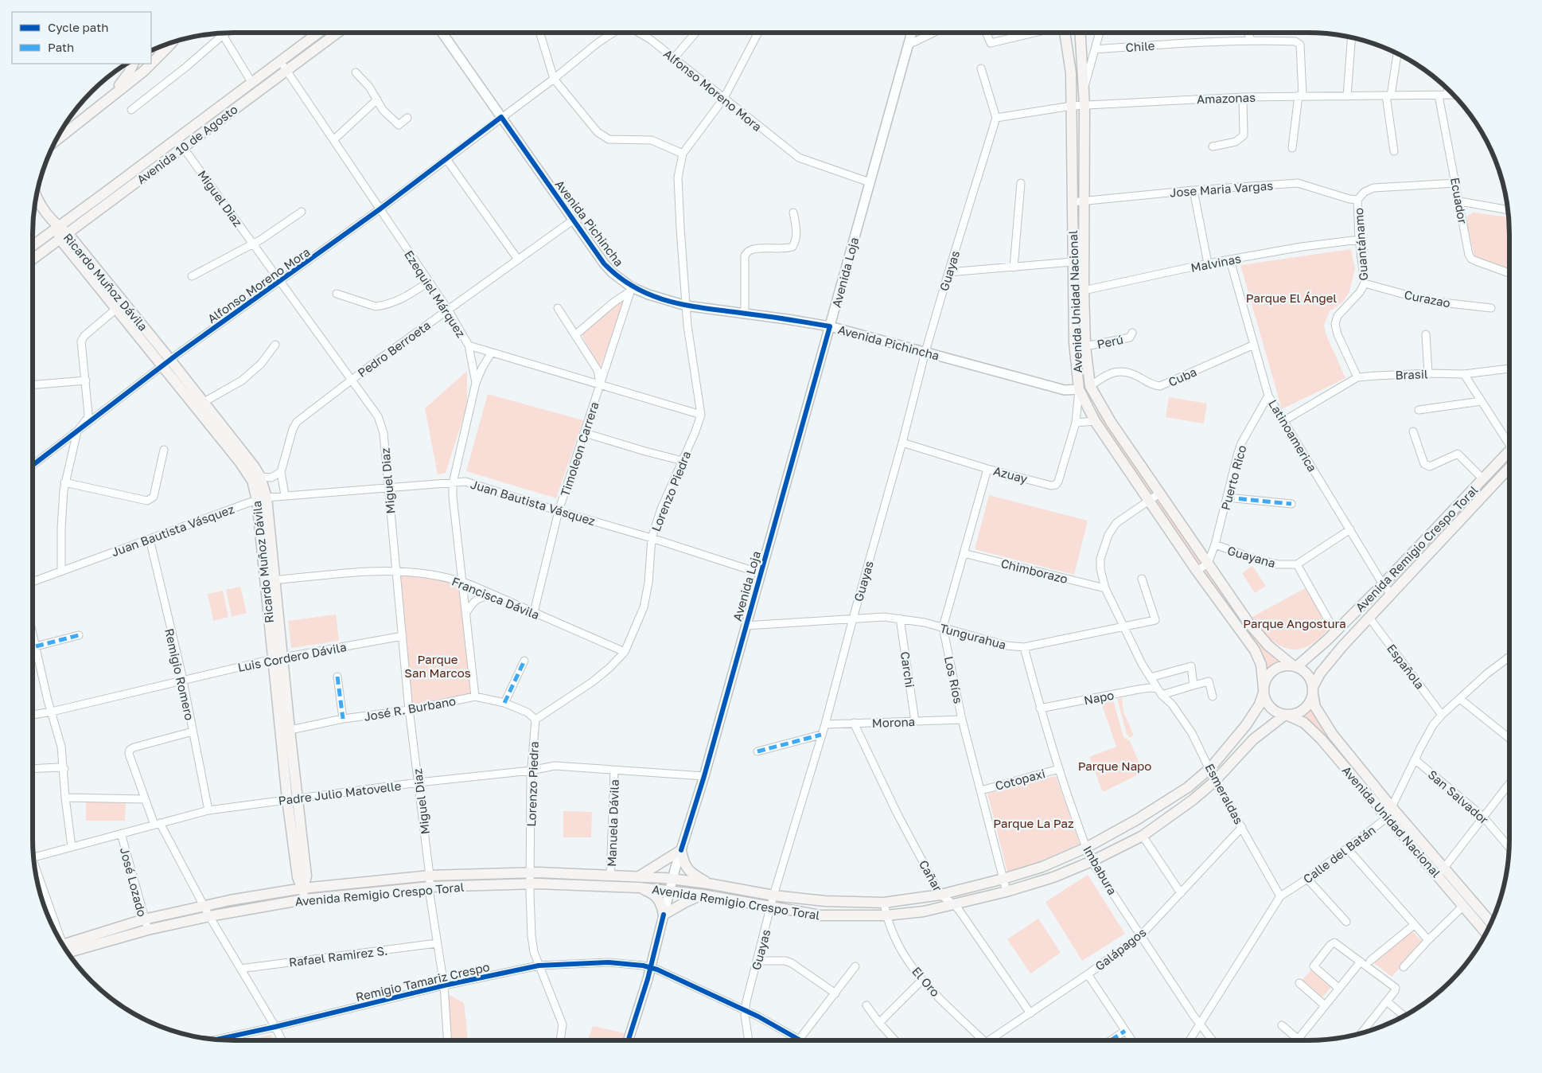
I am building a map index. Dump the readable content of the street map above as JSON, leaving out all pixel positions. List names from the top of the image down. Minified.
{"streets":{"main road":["Avenida 10 de Agosto","Avenida Pichincha","Ricardo Muñoz Dávila","Avenida Unidad Nacional","Avenida Remigio Crespo Toral"],"street":["Chile","Alfonso Moreno Mora","Amazonas","Jose Maria Vargas","Miguel Diaz","Ecuador","Guantánamo","Malvinas","Guayas","Avenida Loja","Ezequiel Márquez","Curazao","Perú","Pedro Berroeta","Brasil","Cuba","Latinoamerica","Timoleon Carrera","Azuay","Puerto Rico","Lorenzo Piedra","Juan Bautista Vásquez","Guayana","Chimborazo","Francisca Dávila","Tungurahua","Luis Cordero Dávila","Española","Carchi","Remigio Romero","Los Ríos","Napo","José R. Burbano","Morona","Cotopaxi","Padre Julio Matovelle","Esmeraldas","San Salvador","Manuela Dávila","Calle del Batán","Imbabura","Cañar","José Lozado","Galápagos","Rafael Ramirez S.","Remigio Tamariz Crespo","El Oro"]},"crossings":[["Chile","Amazonas"],["Alfonso Moreno Mora","Miguel Diaz"],["Alfonso Moreno Mora","Avenida Pichincha"],["Alfonso Moreno Mora","Avenida Loja"],["Alfonso Moreno Mora","Ricardo Muñoz Dávila"],["Alfonso Moreno Mora","Ezequiel Márquez"],["Amazonas","Ecuador"],["Amazonas","Guayas"],["Amazonas","Avenida Unidad Nacional"],["Avenida 10 de Agosto","Miguel Diaz"],["Avenida 10 de Agosto","Ricardo Muñoz Dávila"],["Avenida 10 de Agosto","Ezequiel Márquez"],["Jose Maria Vargas","Guantánamo"],["Jose Maria Vargas","Avenida Unidad Nacional"],["Miguel Diaz","Pedro Berroeta"],["Miguel Diaz","Juan Bautista Vásquez"],["Miguel Diaz","Avenida Remigio Crespo Toral"],["Miguel Diaz","Francisca Dávila"],["Miguel Diaz","Luis Cordero Dávila"],["Miguel Diaz","José R. Burbano"],["Miguel Diaz","Padre Julio Matovelle"],["Miguel Diaz","Rafael Ramirez S."],["Miguel Diaz","Remigio Tamariz Crespo"],["Ecuador","Guantánamo"],["Avenida Pichincha","Guayas"],["Avenida Pichincha","Avenida Loja"],["Avenida Pichincha","Avenida Unidad Nacional"],["Avenida Pichincha","Pedro Berroeta"],["Avenida Pichincha","Cuba"],["Avenida Pichincha","Timoleon Carrera"],["Avenida Pichincha","Azuay"],["Guantánamo","Malvinas"],["Guantánamo","Curazao"],["Guantánamo","Brasil"],["Malvinas","Avenida Unidad Nacional"],["Malvinas","Latinoamerica"],["Guayas","Azuay"],["Guayas","Avenida Remigio Crespo Toral"],["Guayas","Tungurahua"],["Guayas","Morona"],["Guayas","Remigio Tamariz Crespo"],["Avenida Loja","Juan Bautista Vásquez"],["Avenida Loja","Avenida Remigio Crespo Toral"],["Avenida Loja","Tungurahua"],["Avenida Loja","Padre Julio Matovelle"],["Avenida Loja","Remigio Tamariz Crespo"],["Ricardo Muñoz Dávila","Juan Bautista Vásquez"],["Ricardo Muñoz Dávila","Avenida Remigio Crespo Toral"],["Ricardo Muñoz Dávila","Francisca Dávila"],["Ricardo Muñoz Dávila","Luis Cordero Dávila"],["Ricardo Muñoz Dávila","José R. Burbano"],["Ricardo Muñoz Dávila","Padre Julio Matovelle"],["Ezequiel Márquez","Pedro Berroeta"],["Ezequiel Márquez","Timoleon Carrera"],["Ezequiel Márquez","Lorenzo Piedra"],["Avenida Unidad Nacional","Perú"],["Avenida Unidad Nacional","Cuba"],["Avenida Unidad Nacional","Azuay"],["Avenida Unidad Nacional","Puerto Rico"],["Avenida Unidad Nacional","Avenida Remigio Crespo Toral"],["Avenida Unidad Nacional","Esmeraldas"],["Avenida Unidad Nacional","Calle del Batán"],["Pedro Berroeta","Juan Bautista Vásquez"],["Brasil","Latinoamerica"],["Cuba","Latinoamerica"],["Latinoamerica","Puerto Rico"],["Latinoamerica","Avenida Remigio Crespo Toral"],["Timoleon Carrera","Juan Bautista Vásquez"],["Timoleon Carrera","Francisca Dávila"],["Azuay","Los Ríos"],["Puerto Rico","Guayana"],["Lorenzo Piedra","Juan Bautista Vásquez"],["Lorenzo Piedra","Avenida Remigio Crespo Toral"],["Lorenzo Piedra","Francisca Dávila"],["Lorenzo Piedra","José R. Burbano"],["Lorenzo Piedra","Padre Julio Matovelle"],["Lorenzo Piedra","Remigio Tamariz Crespo"],["Juan Bautista Vásquez","Remigio Romero"],["Avenida Remigio Crespo Toral","Española"],["Avenida Remigio Crespo Toral","Los Ríos"],["Avenida Remigio Crespo Toral","Esmeraldas"],["Avenida Remigio Crespo Toral","Manuela Dávila"],["Avenida Remigio Crespo Toral","Imbabura"],["Avenida Remigio Crespo Toral","Cañar"],["Avenida Remigio Crespo Toral","José Lozado"],["Avenida Remigio Crespo Toral","El Oro"],["Chimborazo","Los Ríos"],["Chimborazo","Esmeraldas"],["Tungurahua","Carchi"],["Tungurahua","Los Ríos"],["Tungurahua","Esmeraldas"],["Tungurahua","Imbabura"],["Luis Cordero Dávila","Remigio Romero"],["Española","Calle del Batán"],["Carchi","Morona"],["Remigio Romero","Padre Julio Matovelle"],["Los Ríos","Morona"],["Los Ríos","Cotopaxi"],["Napo","Esmeraldas"],["Napo","Imbabura"],["Morona","Cañar"],["Cotopaxi","Imbabura"],["Padre Julio Matovelle","Manuela Dávila"],["Padre Julio Matovelle","José Lozado"],["Esmeraldas","Calle del Batán"],["Esmeraldas","Galápagos"],["San Salvador","Calle del Batán"],["Calle del Batán","Imbabura"],["Imbabura","Galápagos"],["Cañar","Galápagos"]],"parks":["Parque El Ángel","Parque Angostura","Parque San Marcos","Parque Napo","Parque La Paz"],"legend":["Cycle path","Path"]}
